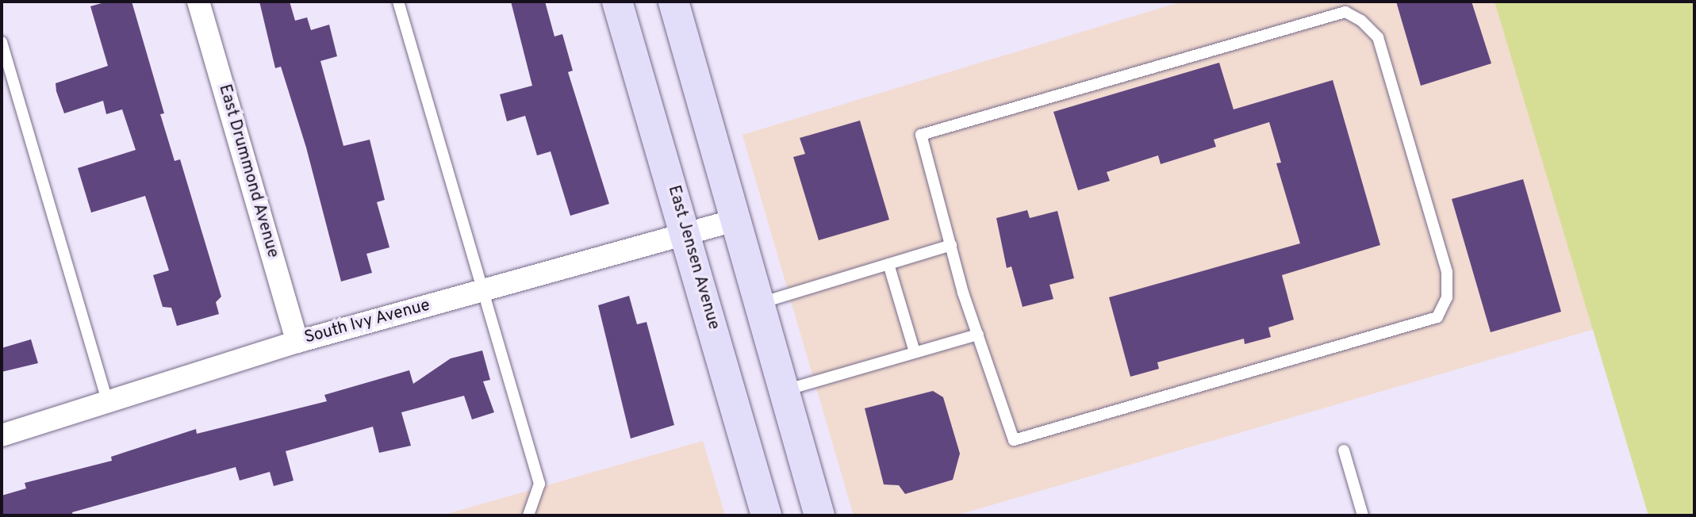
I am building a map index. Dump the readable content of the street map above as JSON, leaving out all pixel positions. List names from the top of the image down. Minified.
{"streets":{"main road":["East Jensen Avenue"],"street":["East Drummond Avenue","South Ivy Avenue"]},"crossings":[["East Drummond Avenue","South Ivy Avenue"],["East Jensen Avenue","South Ivy Avenue"]]}
